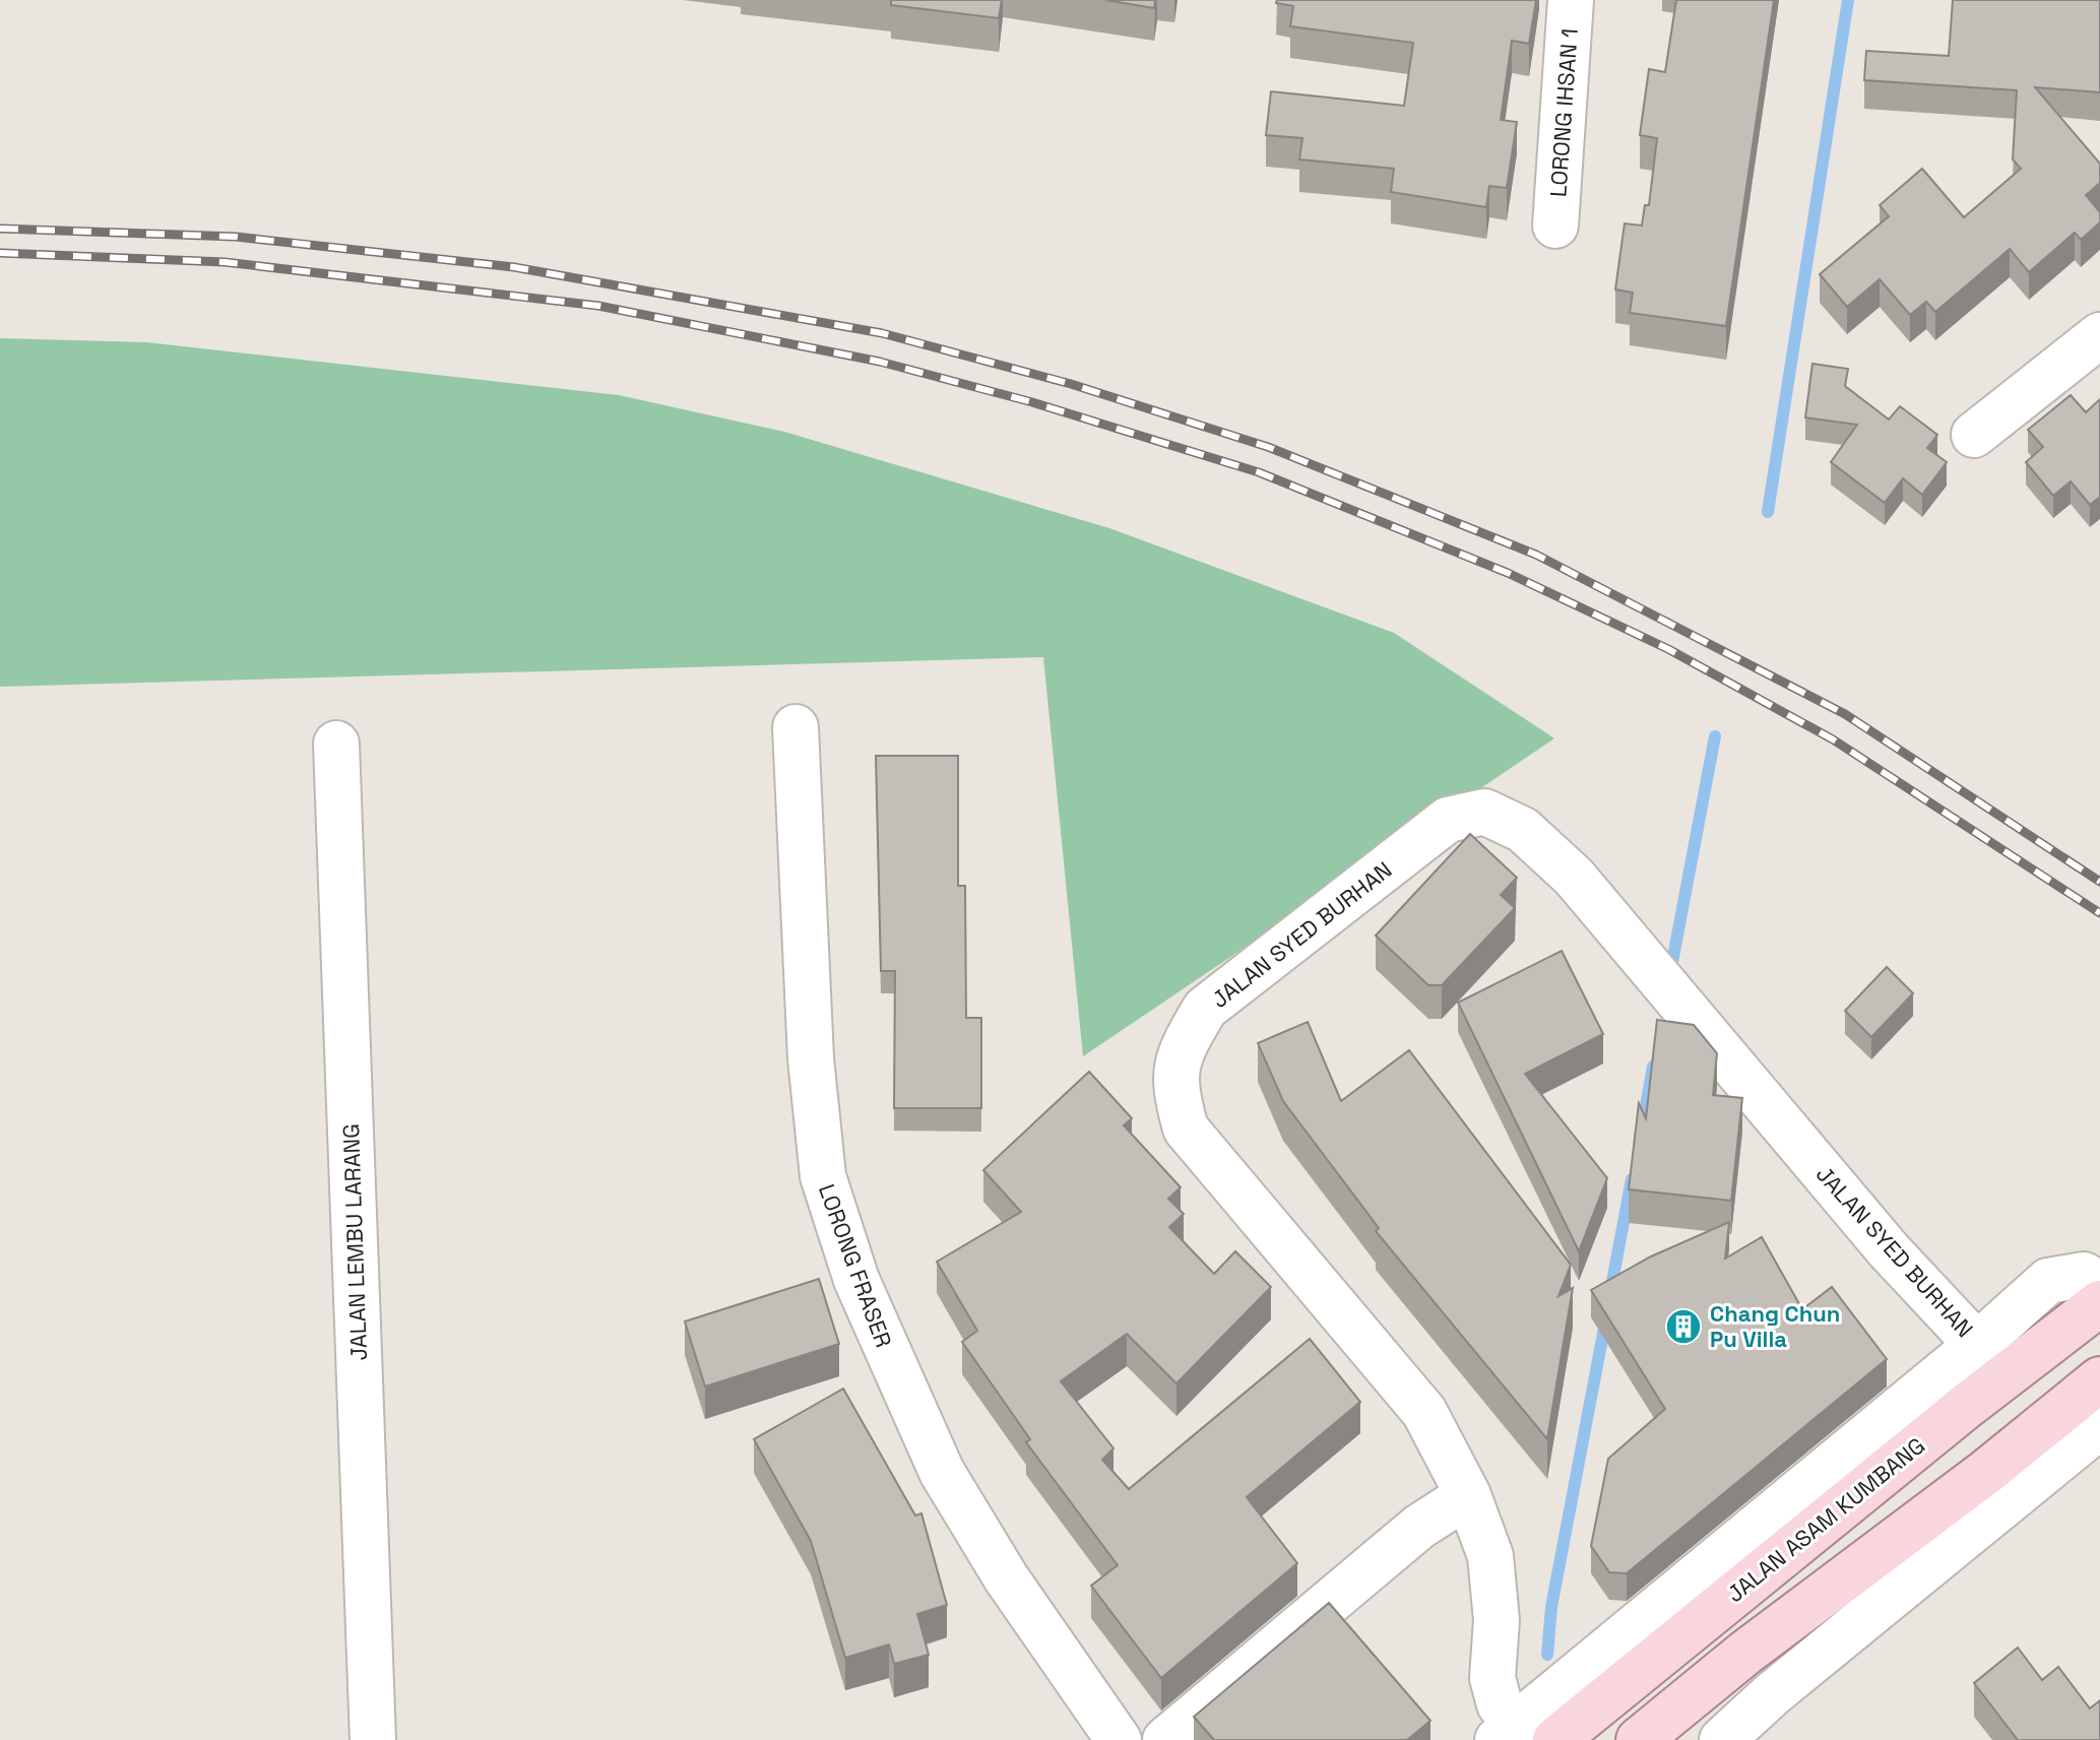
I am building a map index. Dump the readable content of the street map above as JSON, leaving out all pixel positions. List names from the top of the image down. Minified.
{"streets":{"main road":["JALAN ASAM KUMBANG"],"street":["LORONG IHSAN 1","JALAN SYED BURHAN","JALAN LEMBU LARANG","LORONG FRASER"]},"crossings":[["JALAN SYED BURHAN","JALAN ASAM KUMBANG"]],"places":{"building":["Chang Chun Pu Villa"]}}
